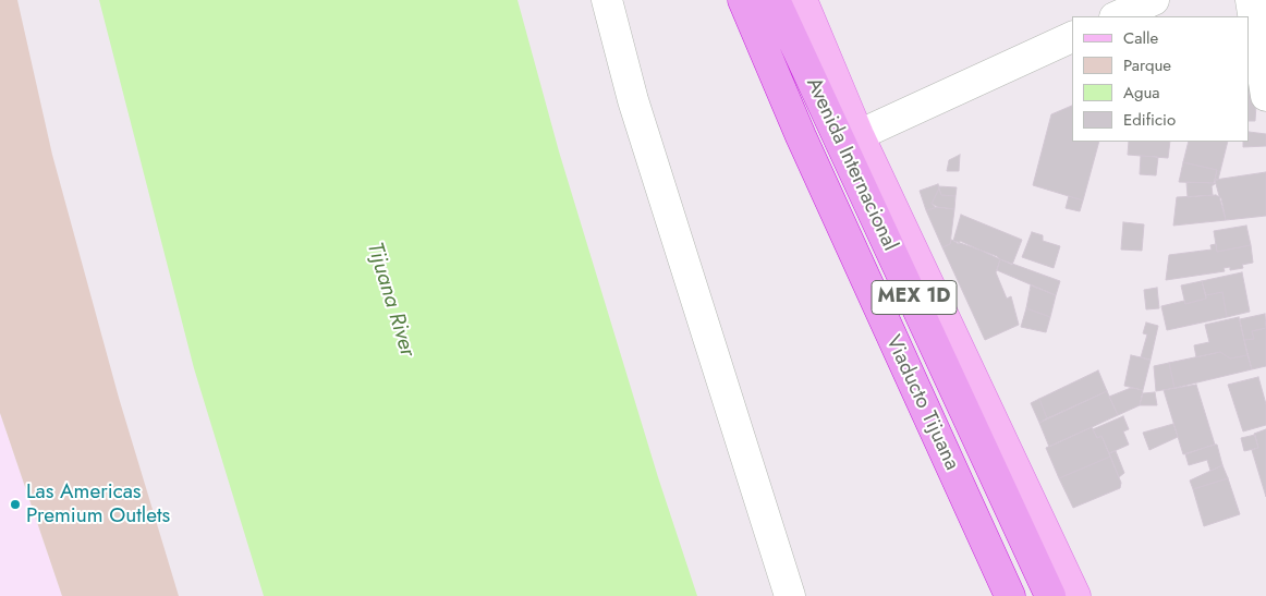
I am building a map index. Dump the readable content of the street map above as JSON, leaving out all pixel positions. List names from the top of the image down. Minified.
{"streets":{"highway":["Avenida Internacional","MEX 1D","Viaducto Tijuana"]},"water":["Tijuana River"],"places":["Las Americas Premium Outlets"],"legend":["Calle","Parque","Agua","Edificio"]}
